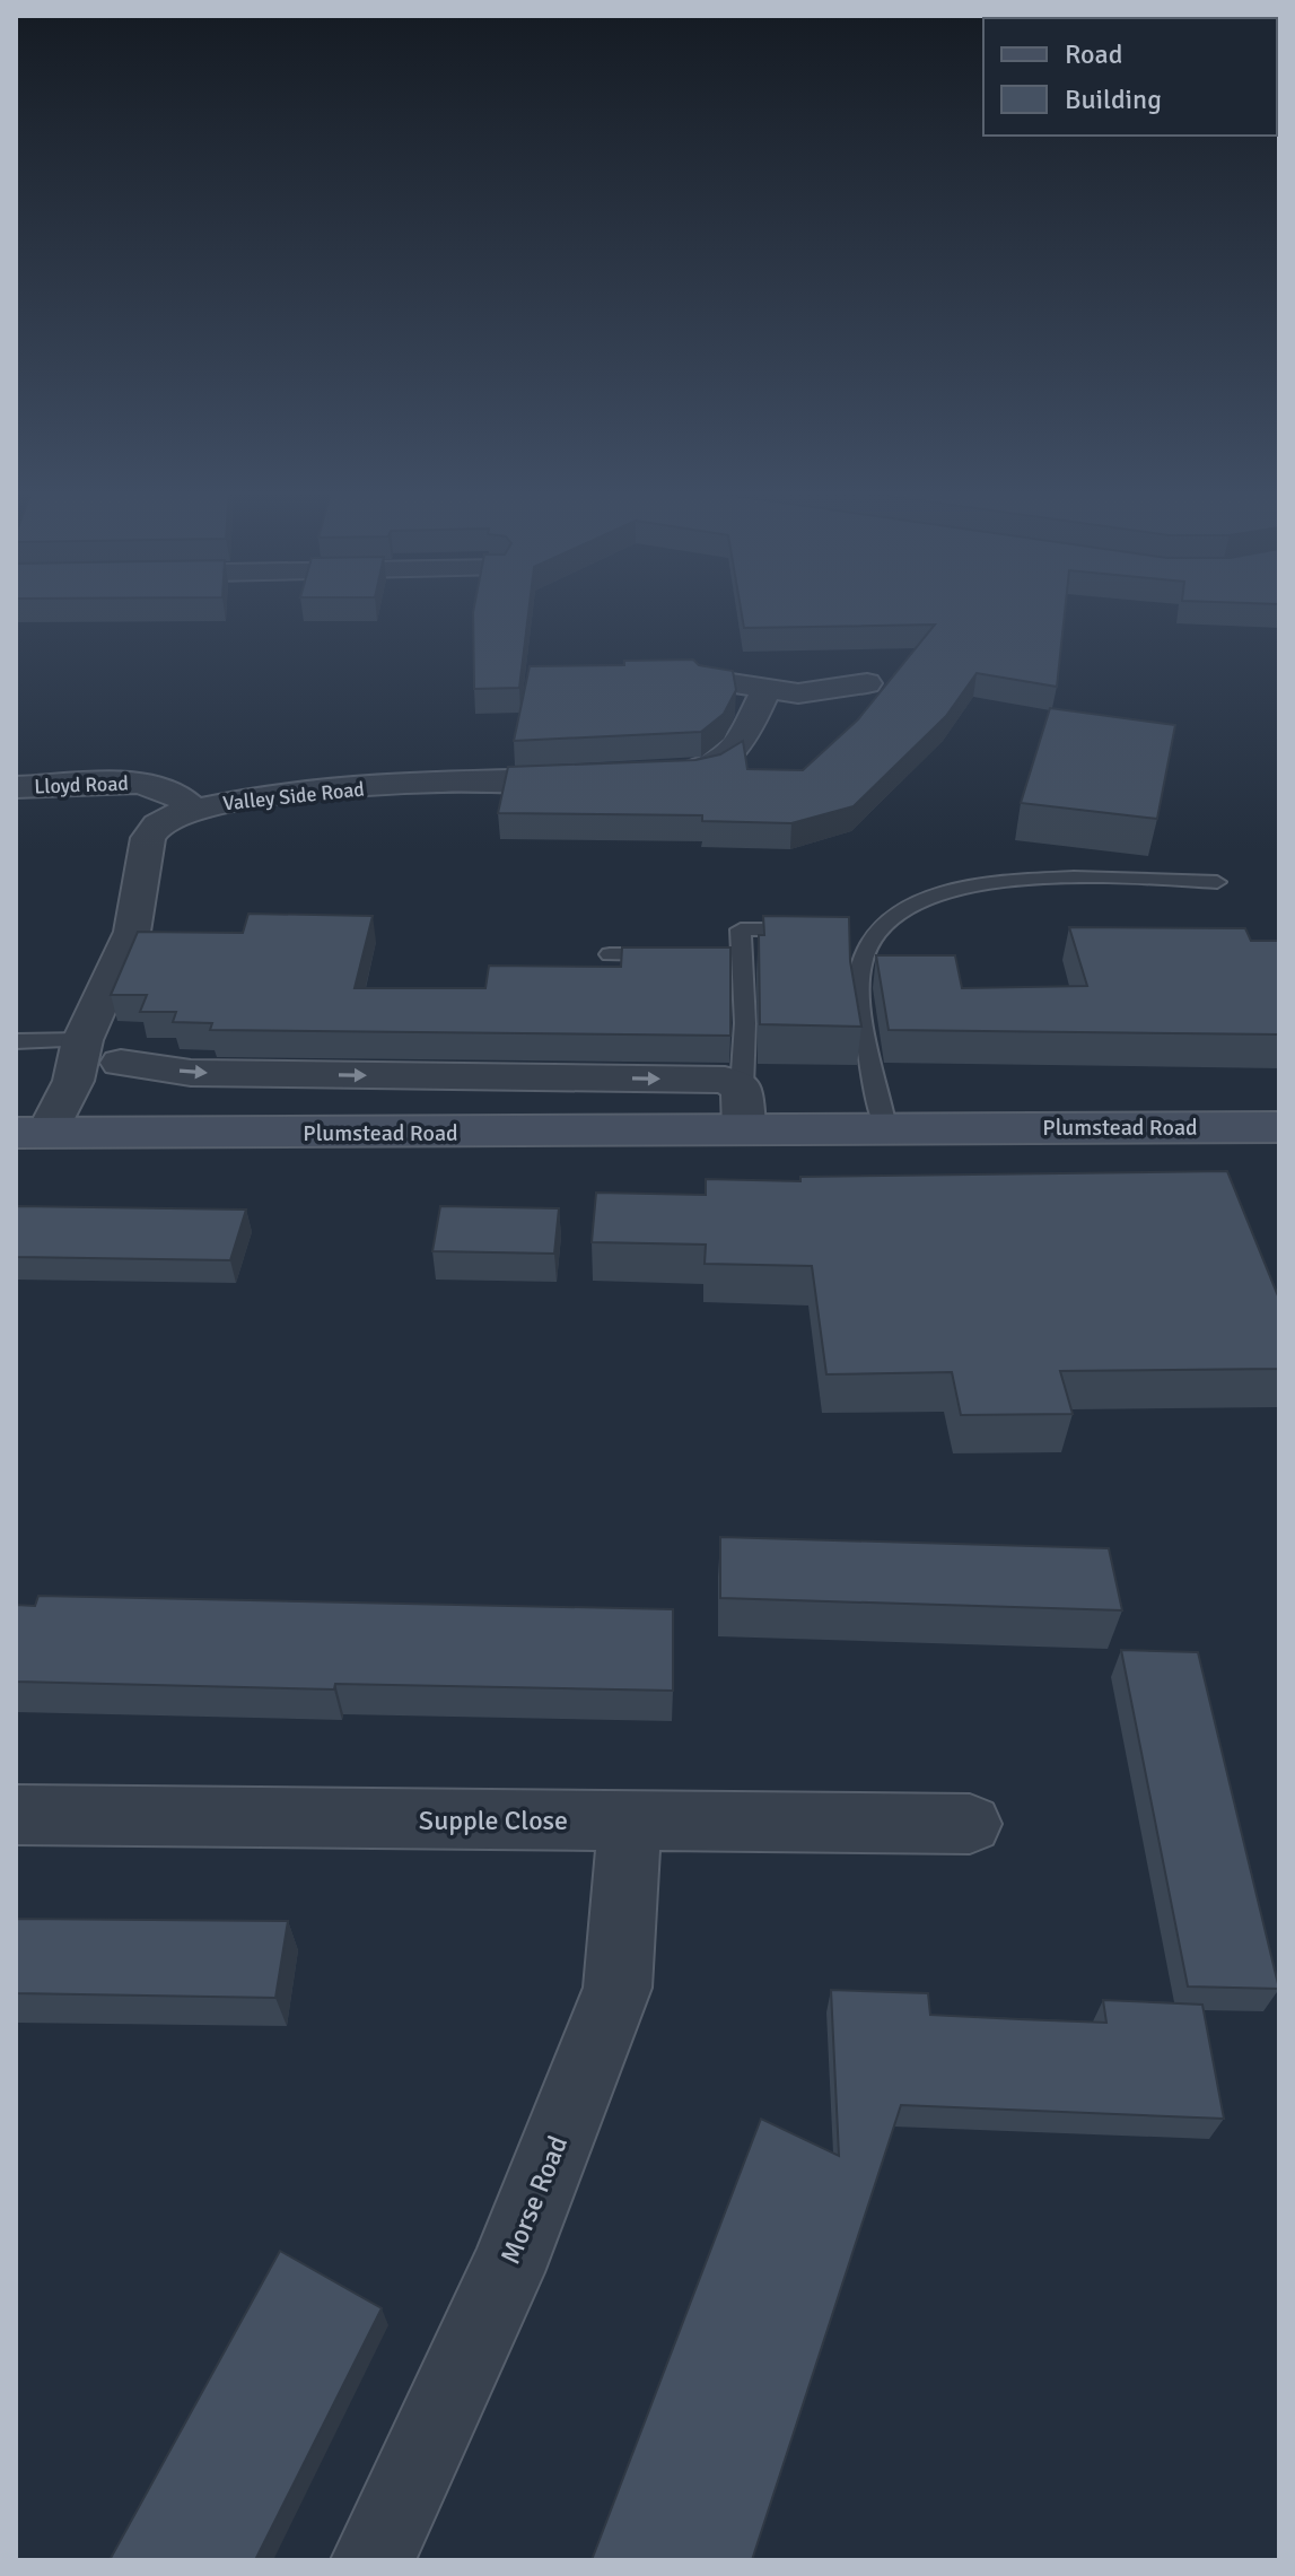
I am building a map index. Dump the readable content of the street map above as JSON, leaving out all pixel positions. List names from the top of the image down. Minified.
{"streets":{"main road":["Plumstead Road"],"street":["Lloyd Road","Valley Side Road","Supple Close","Morse Road"]},"crossings":[["Lloyd Road","Valley Side Road"],["Valley Side Road","Plumstead Road"],["Supple Close","Morse Road"]],"legend":["Road","Building"]}
